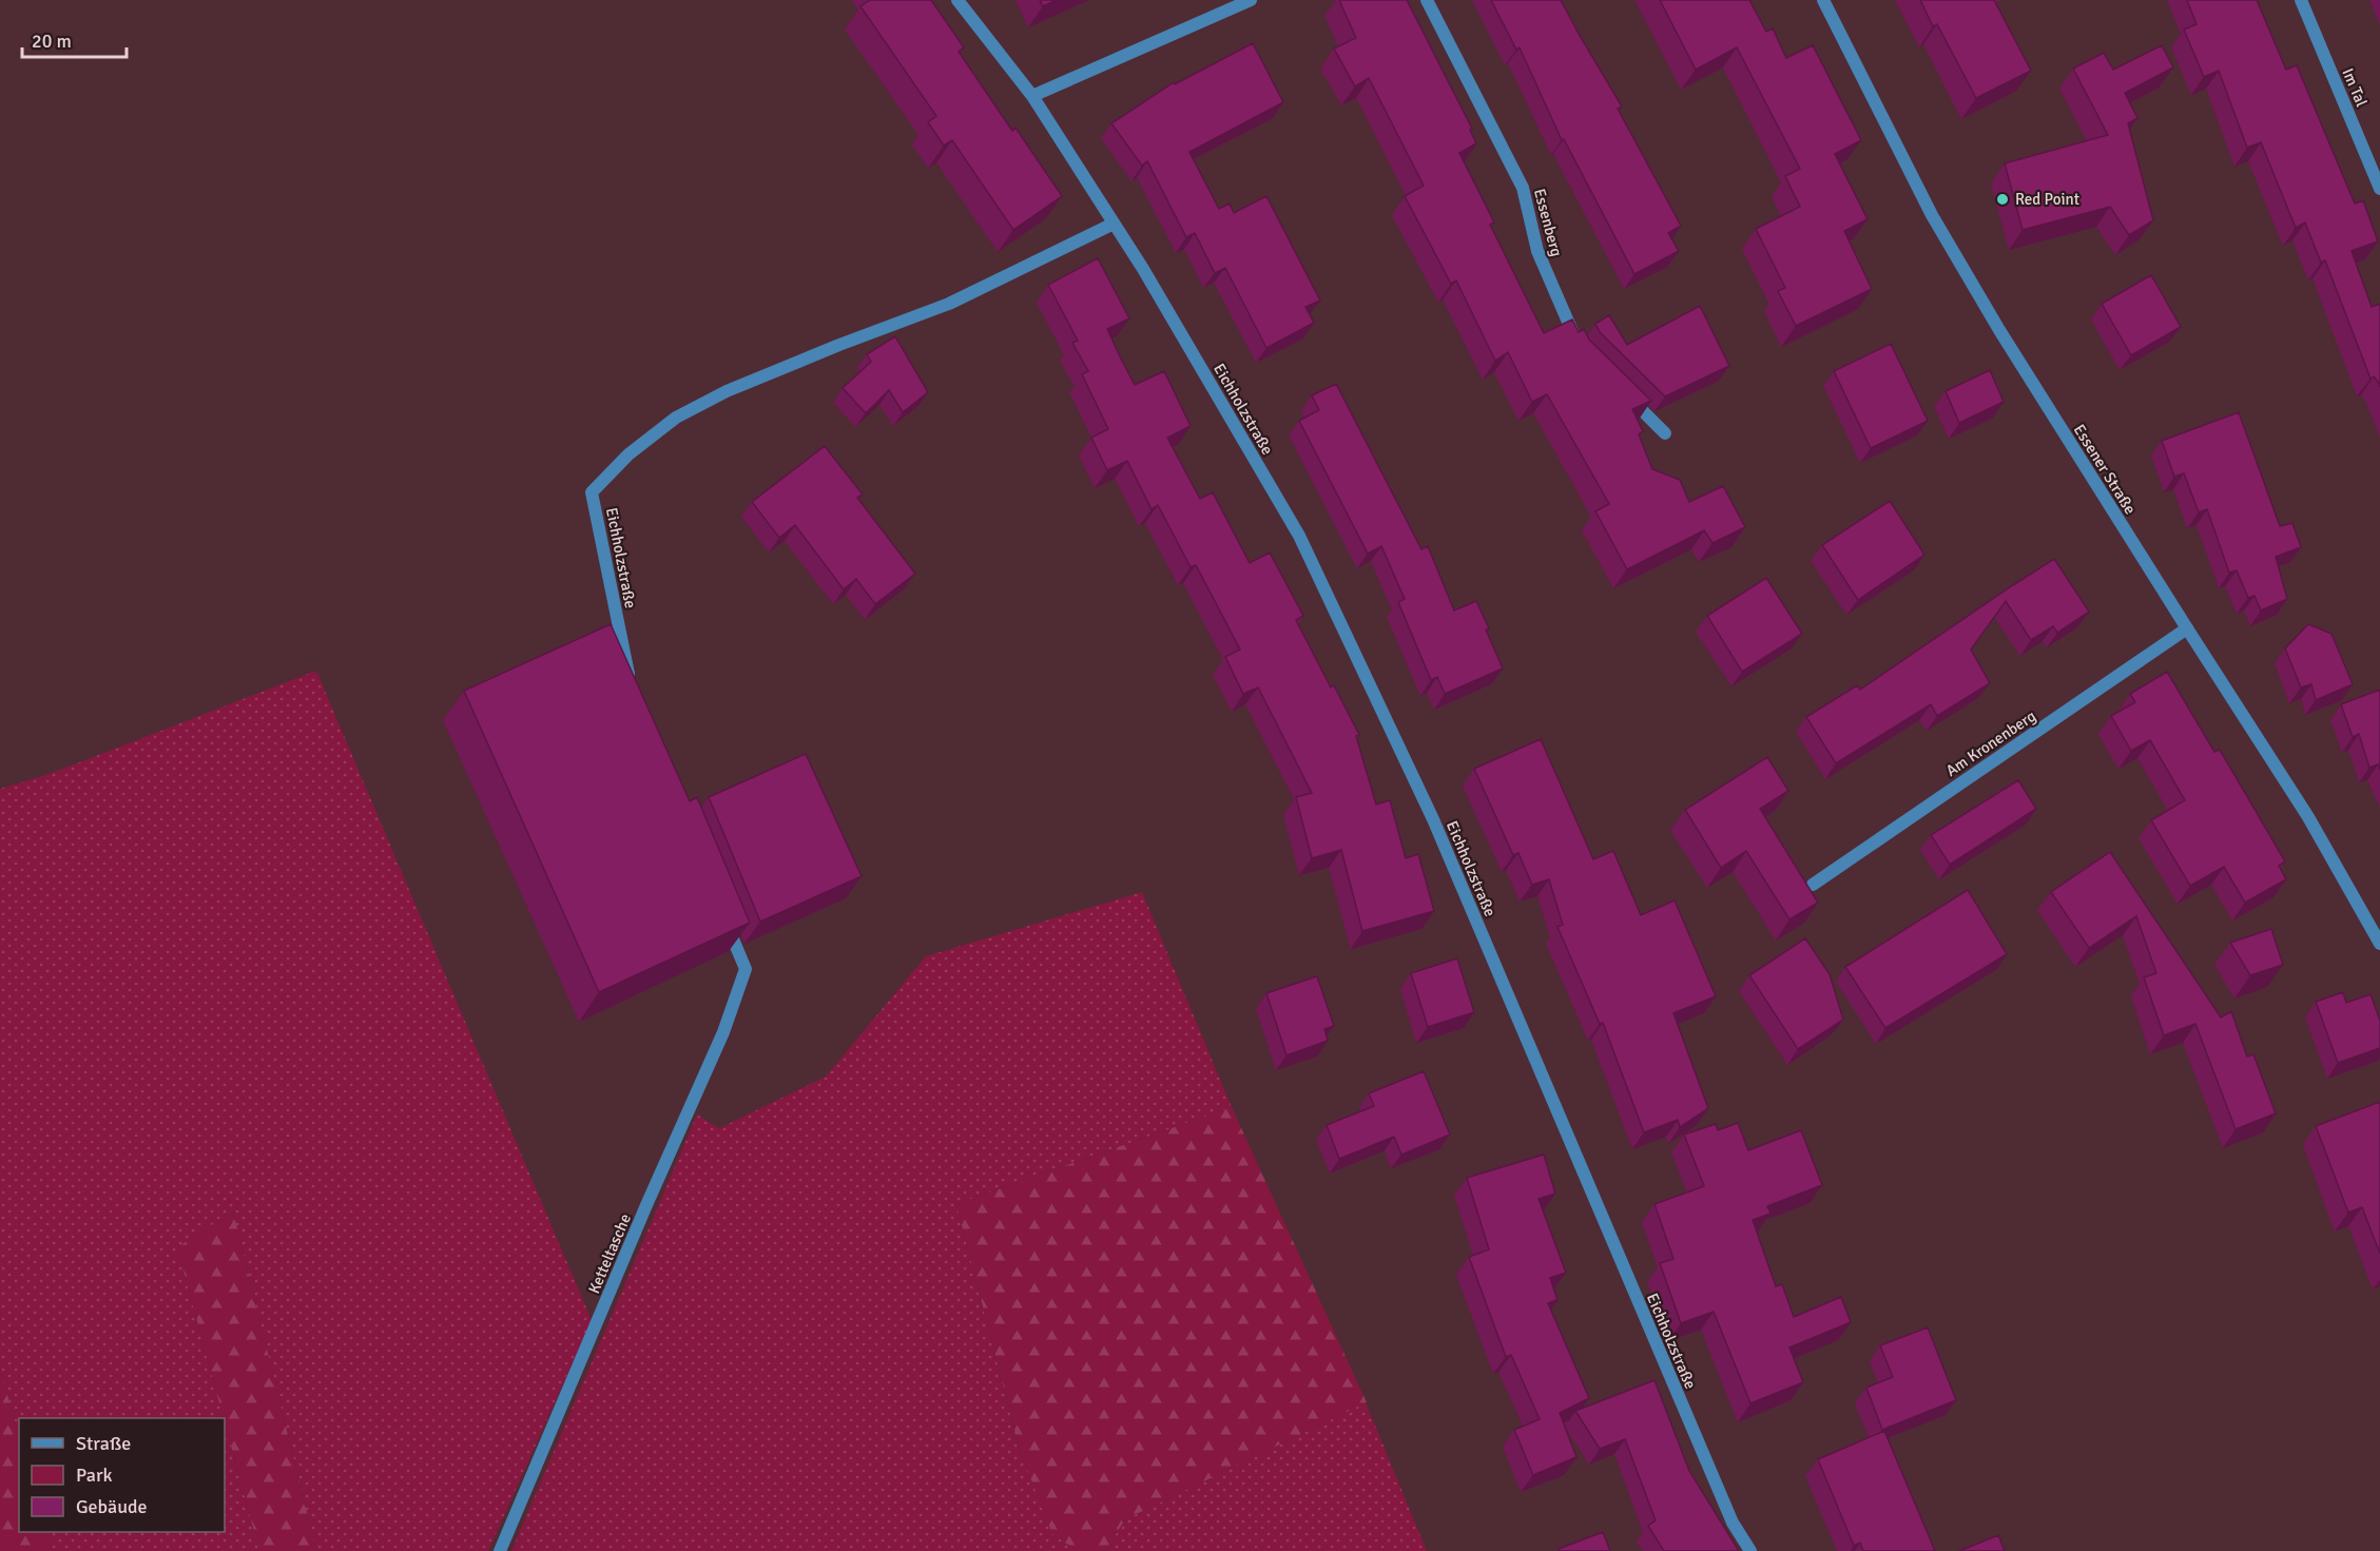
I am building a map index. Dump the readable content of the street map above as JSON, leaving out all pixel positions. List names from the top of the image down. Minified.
{"streets":{"street":["Im Tal","Essenberg","Eichholzstraße","Essener Straße","Am Kronenberg","Ketteltasche"]},"crossings":[["Essener Straße","Am Kronenberg"]],"places":["Red Point"],"legend":["Straße","Park","Gebäude"],"scale_bar":"20 m"}
